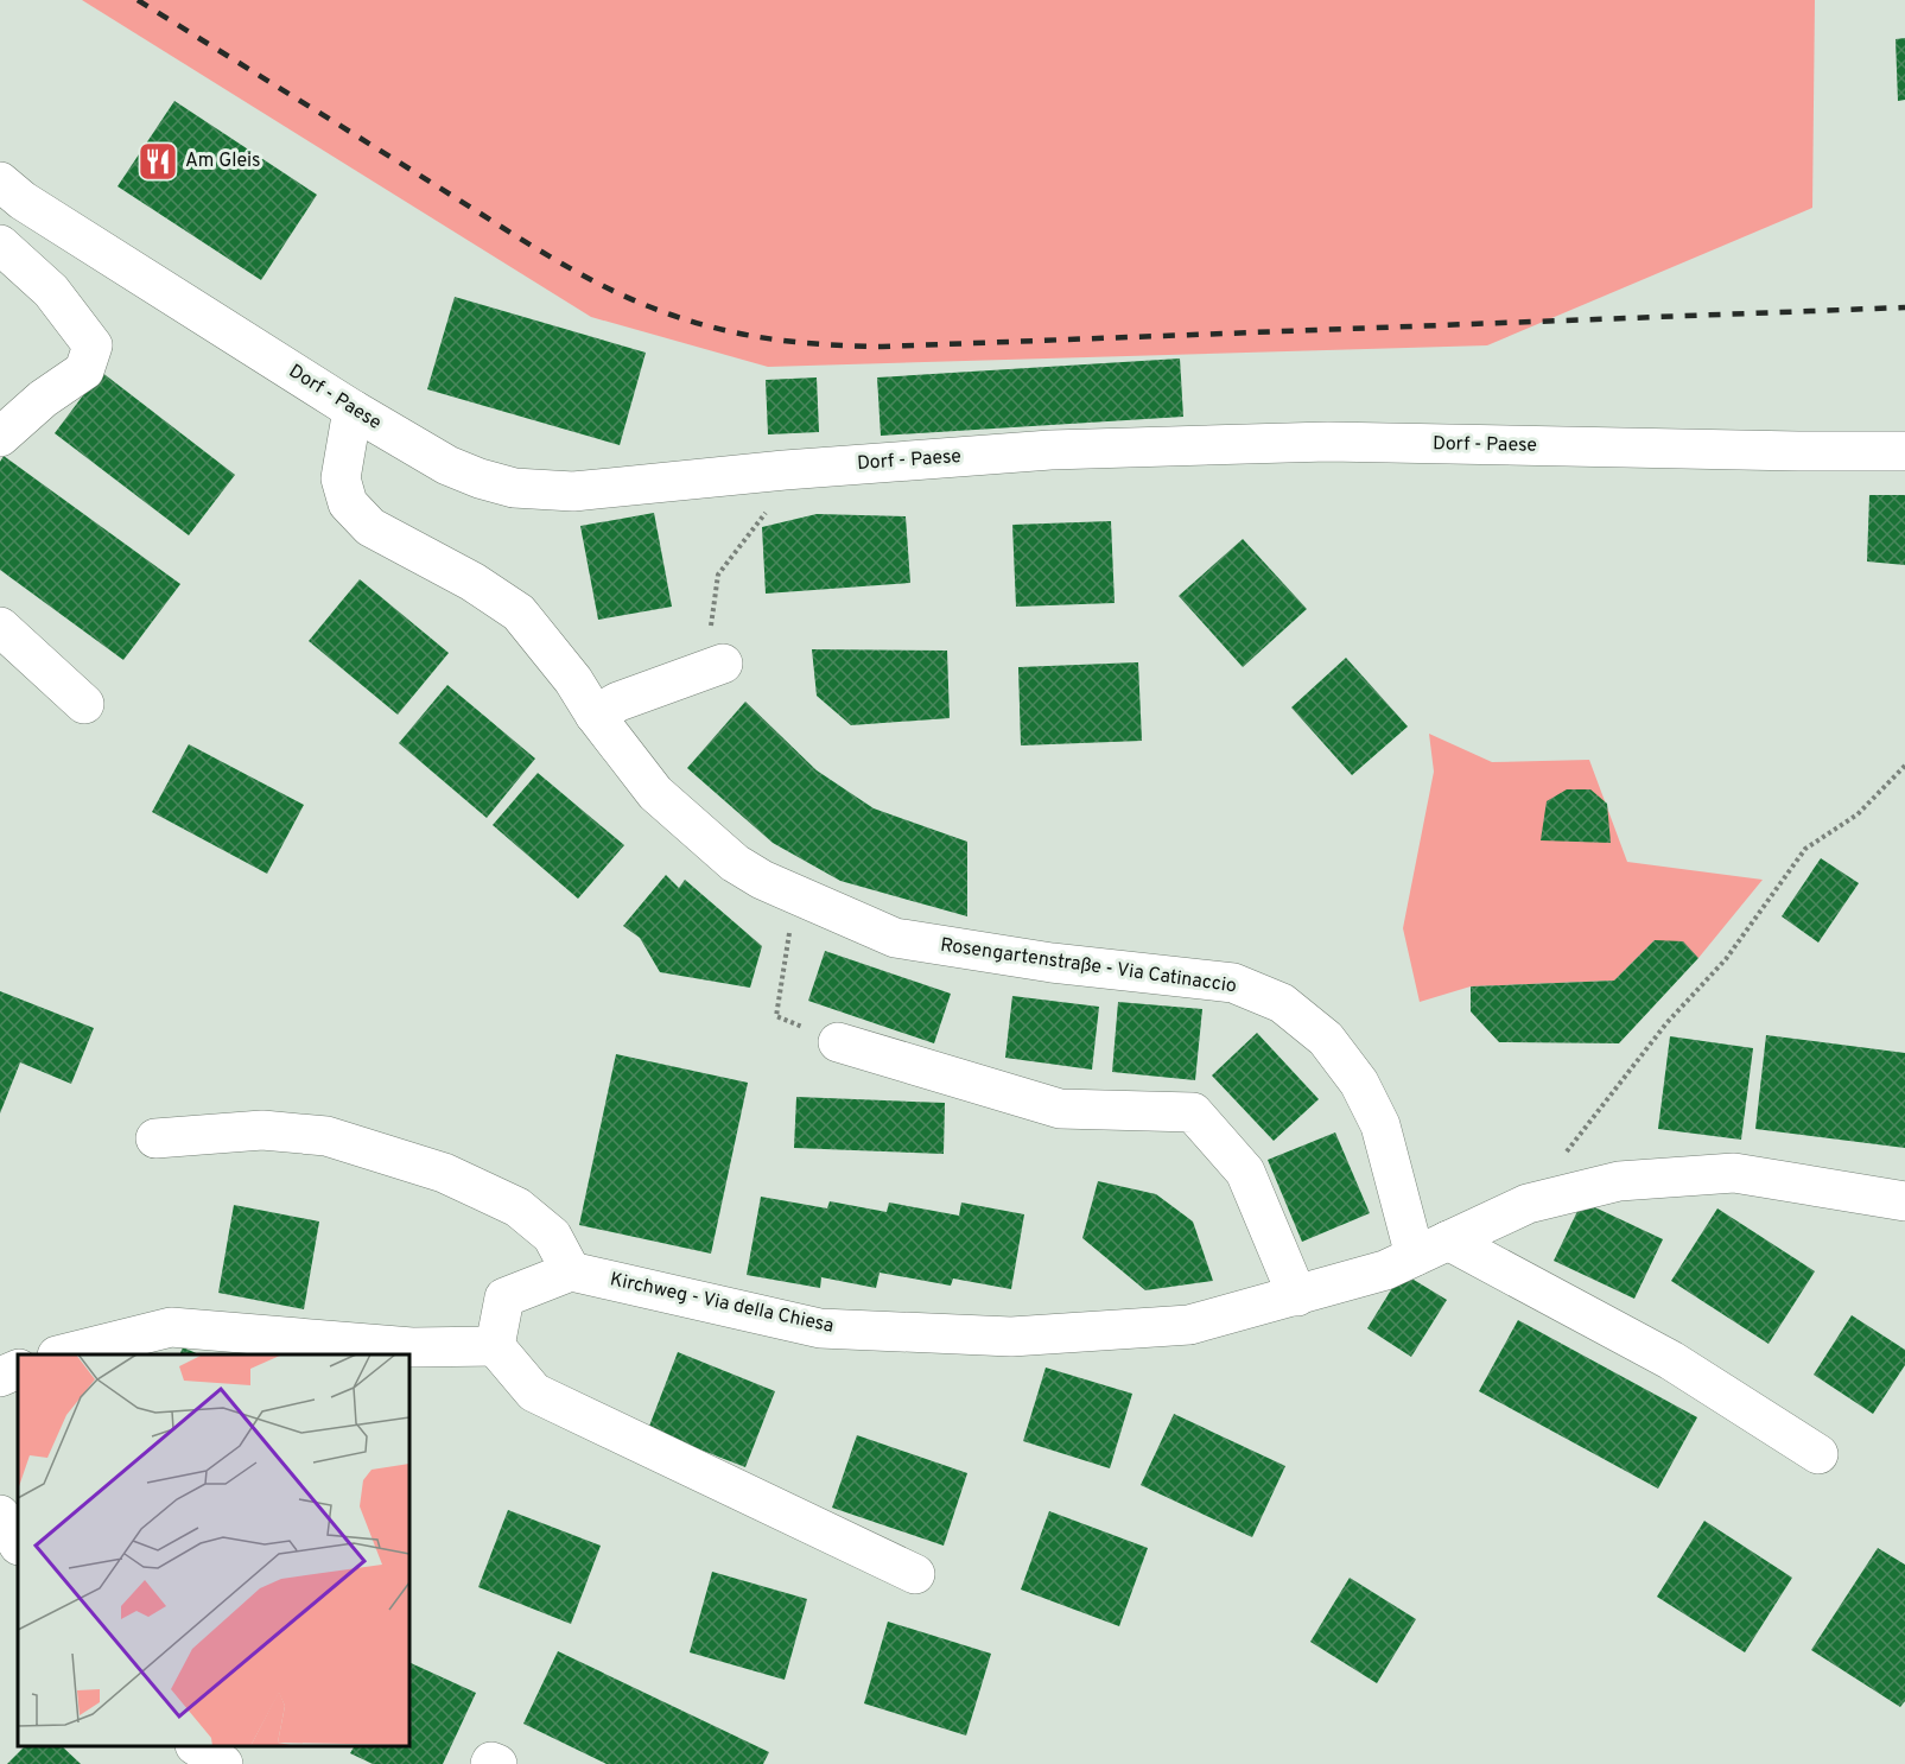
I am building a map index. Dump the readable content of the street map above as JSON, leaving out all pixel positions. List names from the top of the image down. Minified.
{"streets":{"street":["Dorf - Paese","Rosengartenstraße - Via Catinaccio","Kirchweg - Via della Chiesa"]},"crossings":[["Dorf - Paese","Rosengartenstraße - Via Catinaccio"],["Rosengartenstraße - Via Catinaccio","Kirchweg - Via della Chiesa"]],"places":{"restaurant":["Am Gleis"]}}
